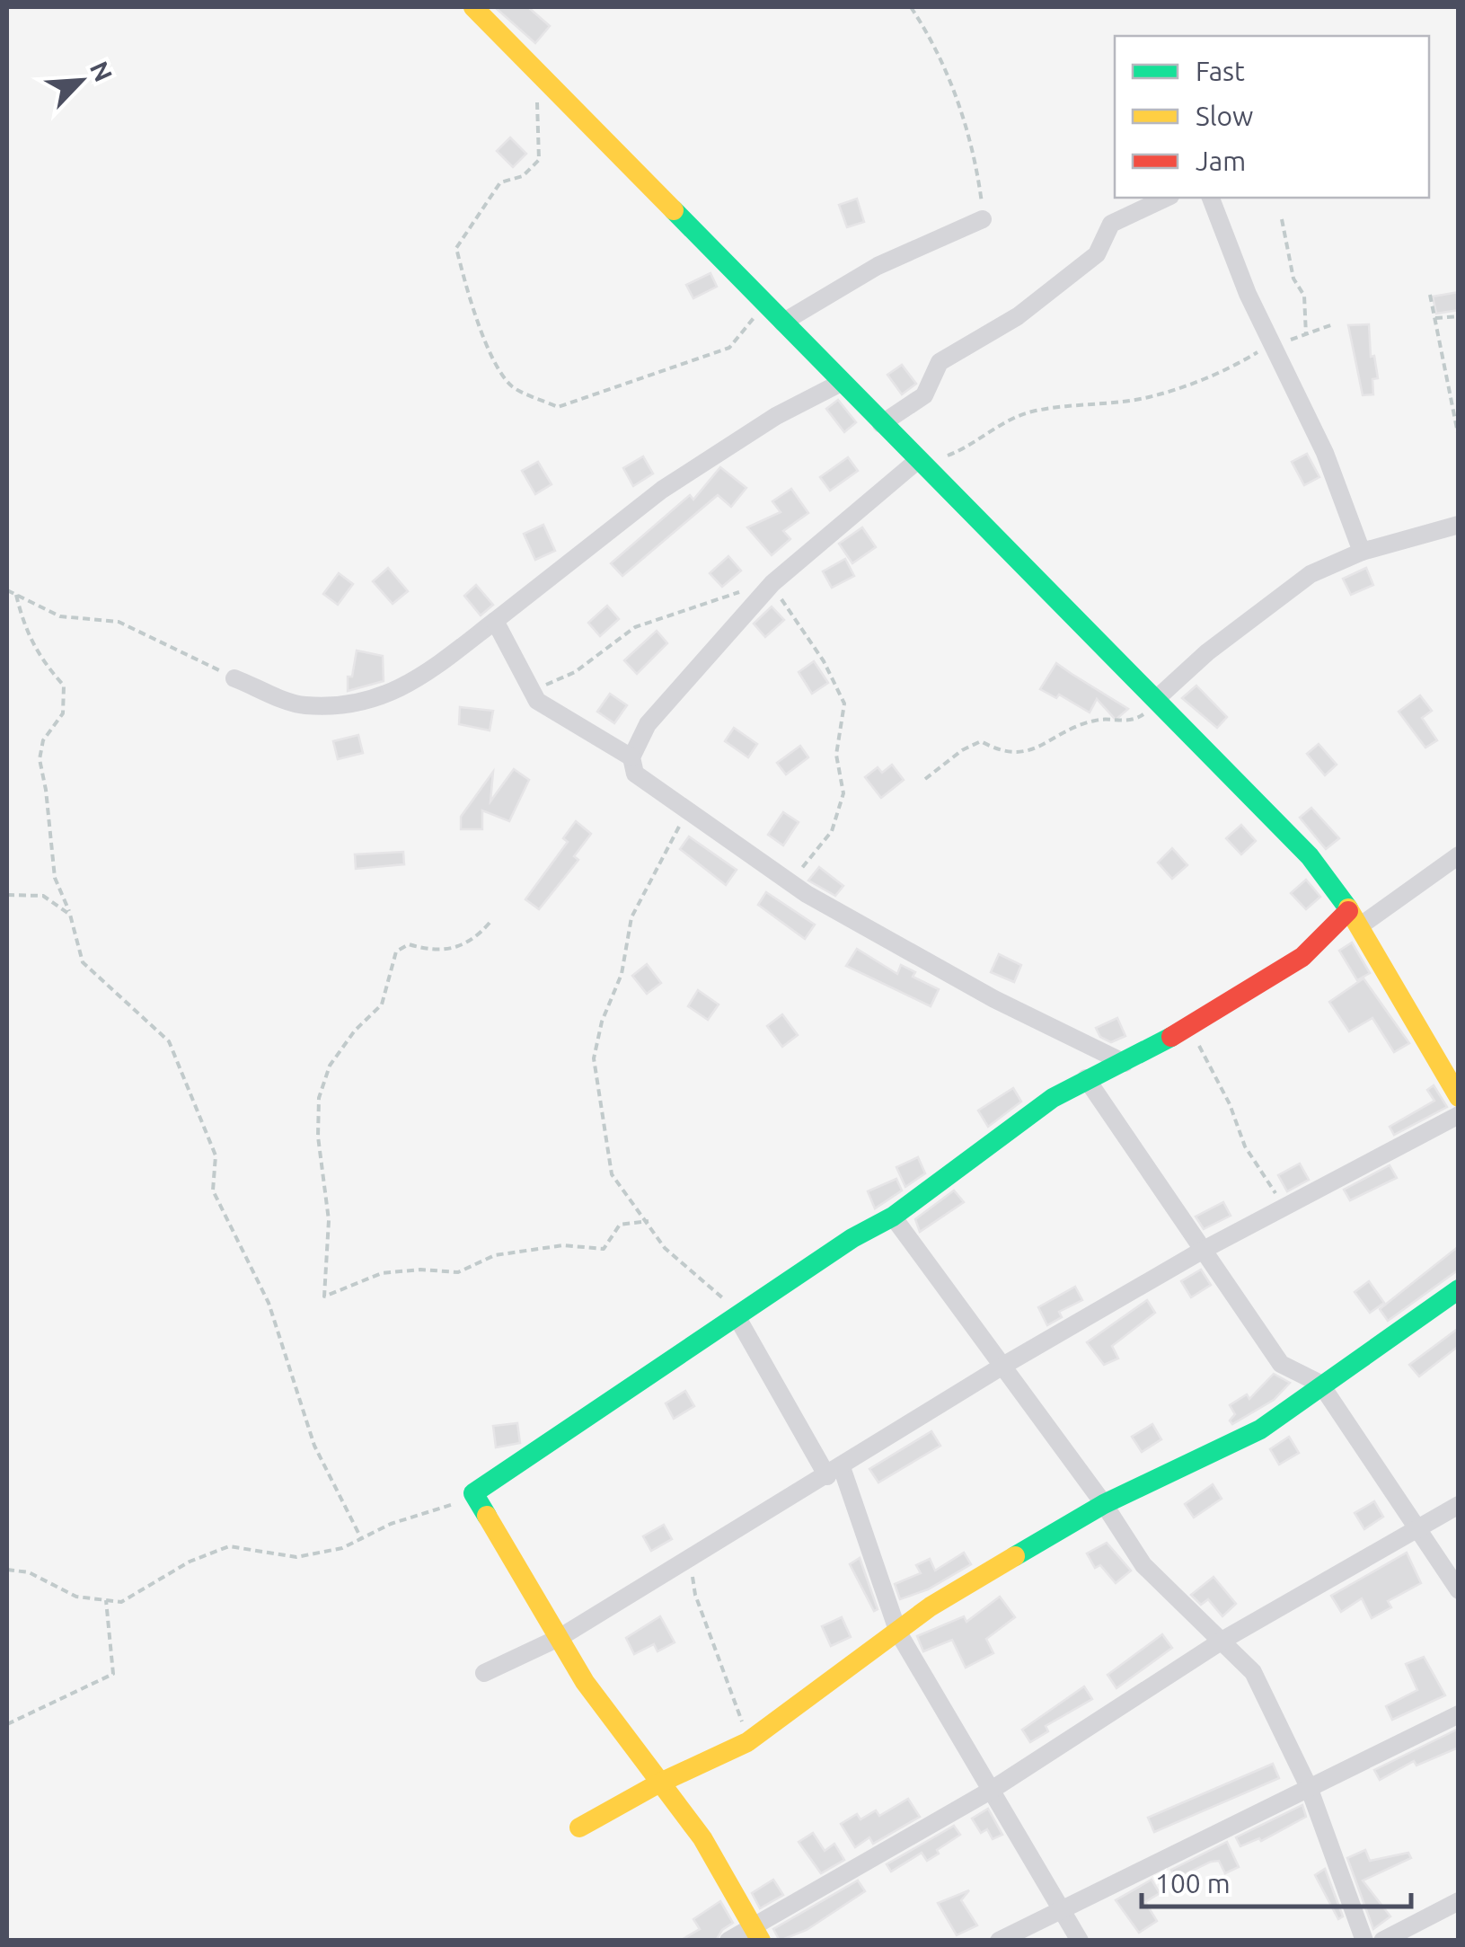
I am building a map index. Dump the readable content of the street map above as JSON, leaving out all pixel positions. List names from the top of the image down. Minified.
{"legend":["Fast","Slow","Jam"],"scale_bar":"100 m","north":"top right"}
